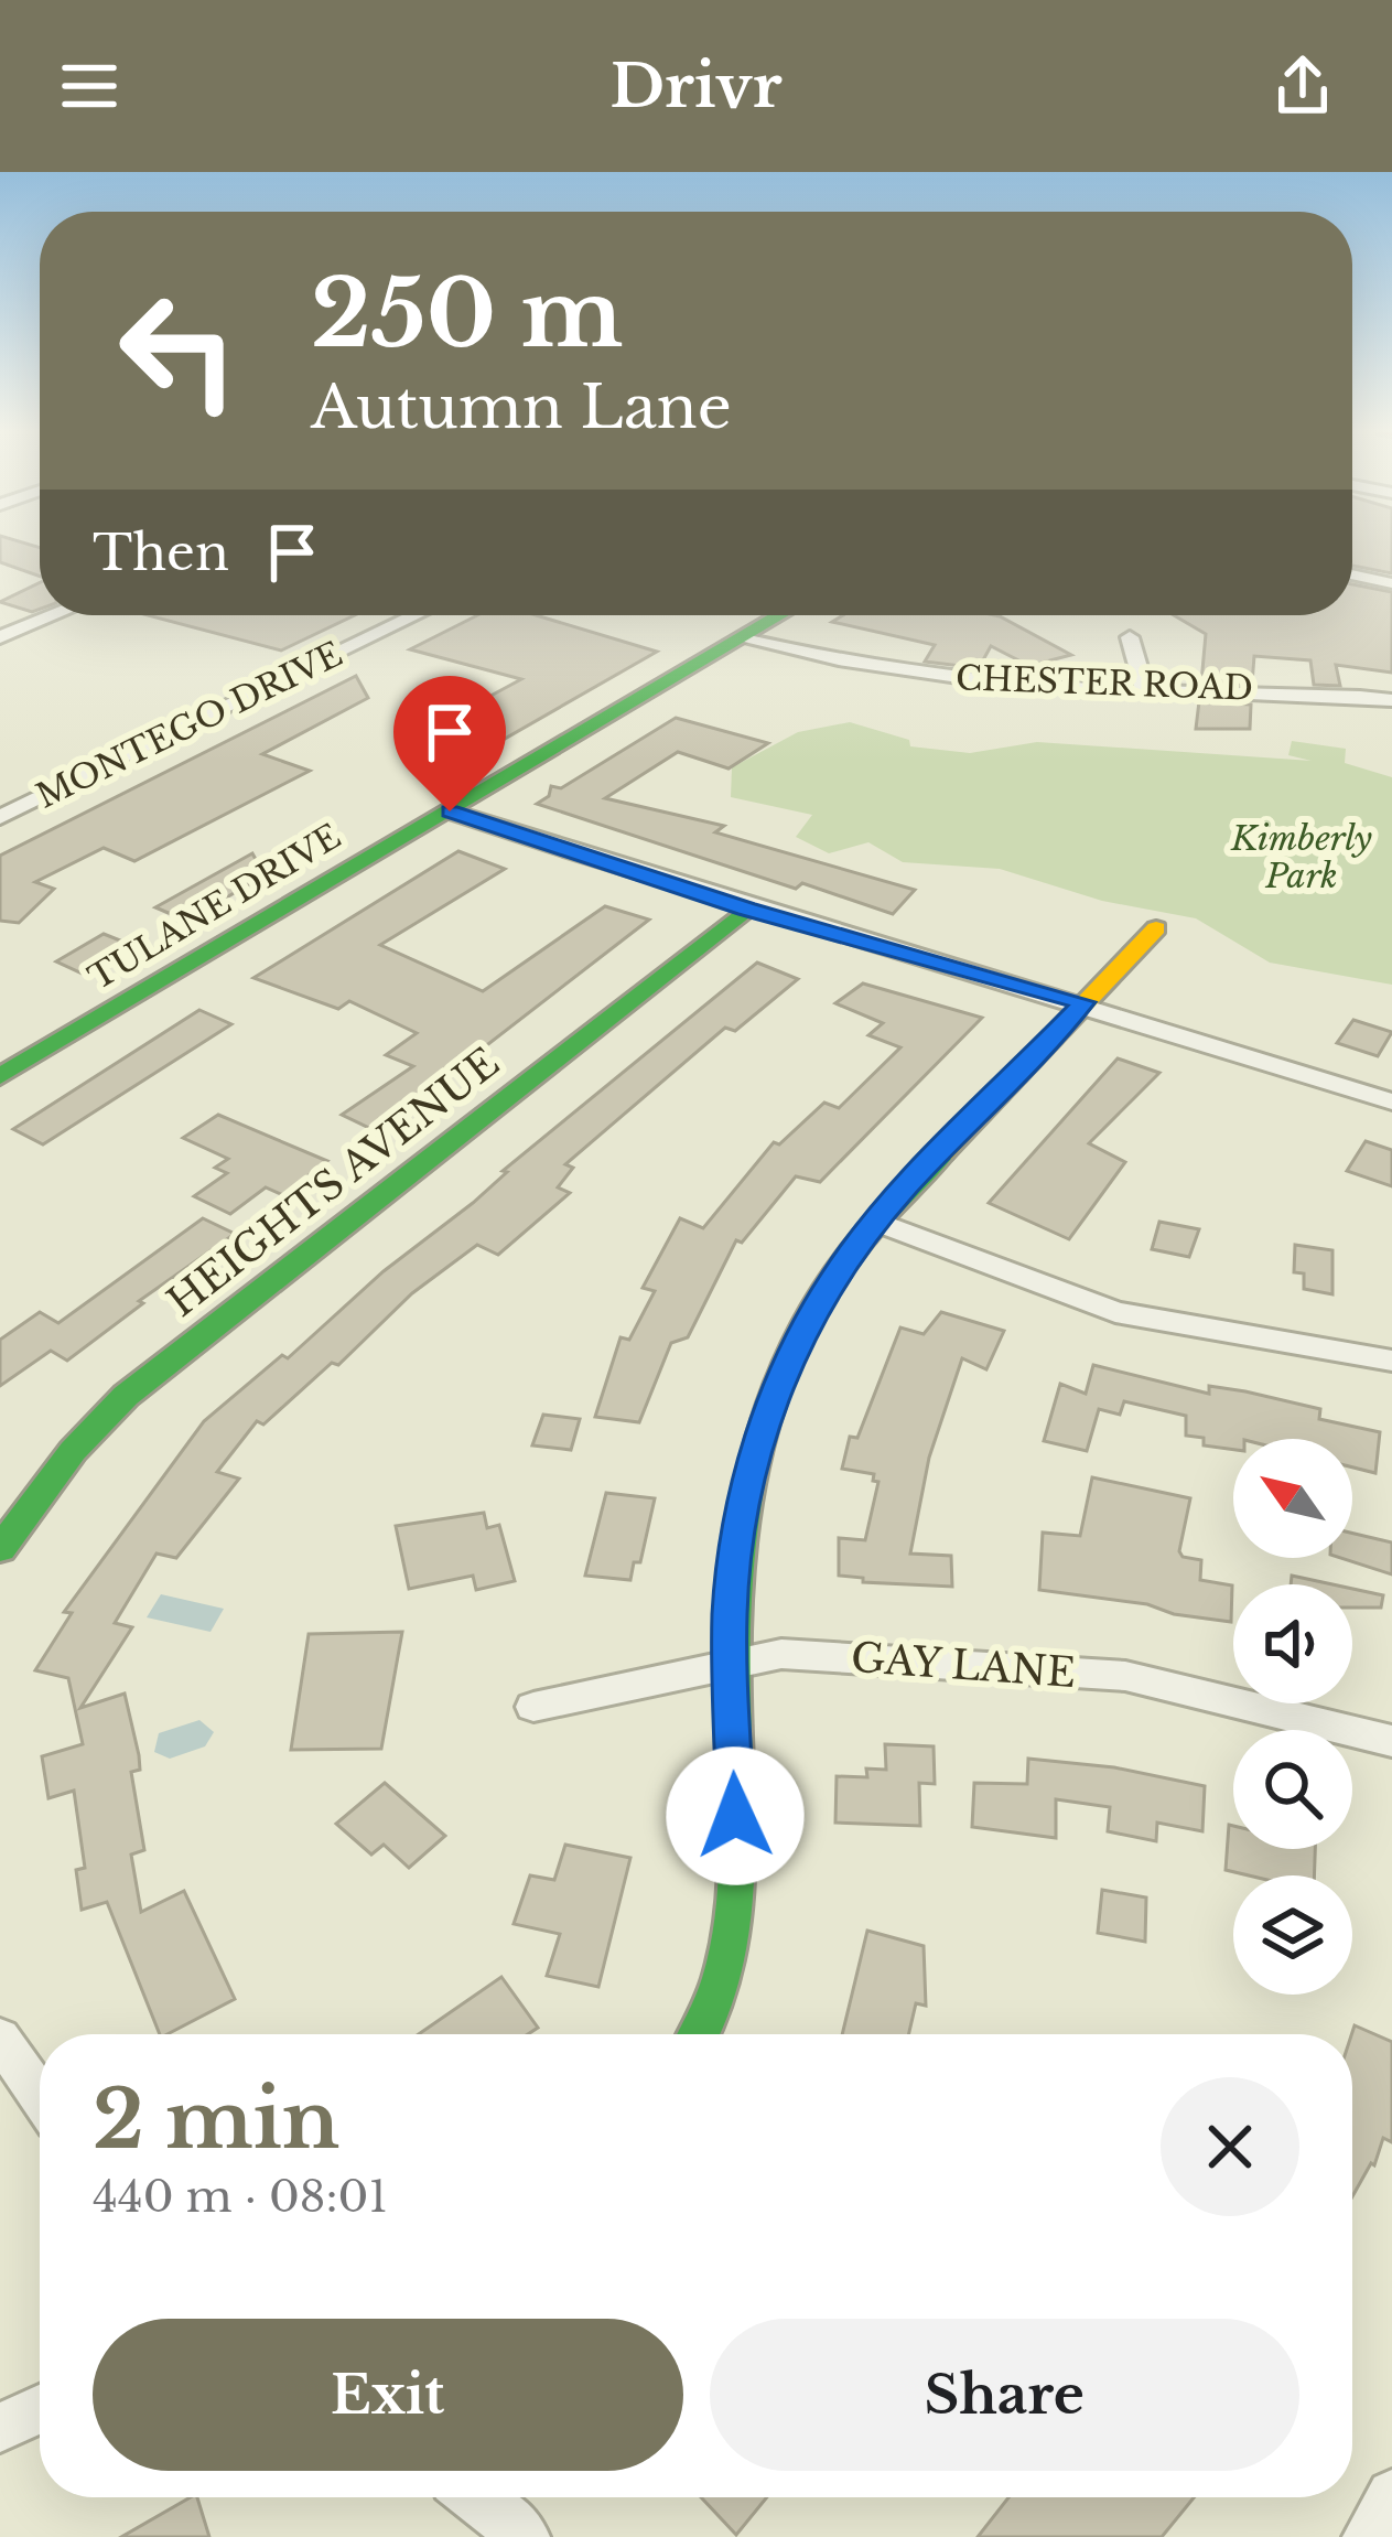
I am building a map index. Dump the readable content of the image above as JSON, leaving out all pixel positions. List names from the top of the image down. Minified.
{"streets":{"street":["CHESTER ROAD","MONTEGO DRIVE","TULANE DRIVE","HEIGHTS AVENUE","GAY LANE"]},"crossings":[["CHESTER ROAD","TULANE DRIVE"]],"parks":["Kimberly Park"],"north":"top left","page":{"header":"Drivr","turn":["250 m","Autumn Lane"],"then":"Then","heading":["2 min","440 m · 08:01"],"buttons":["Exit","Share"]}}
